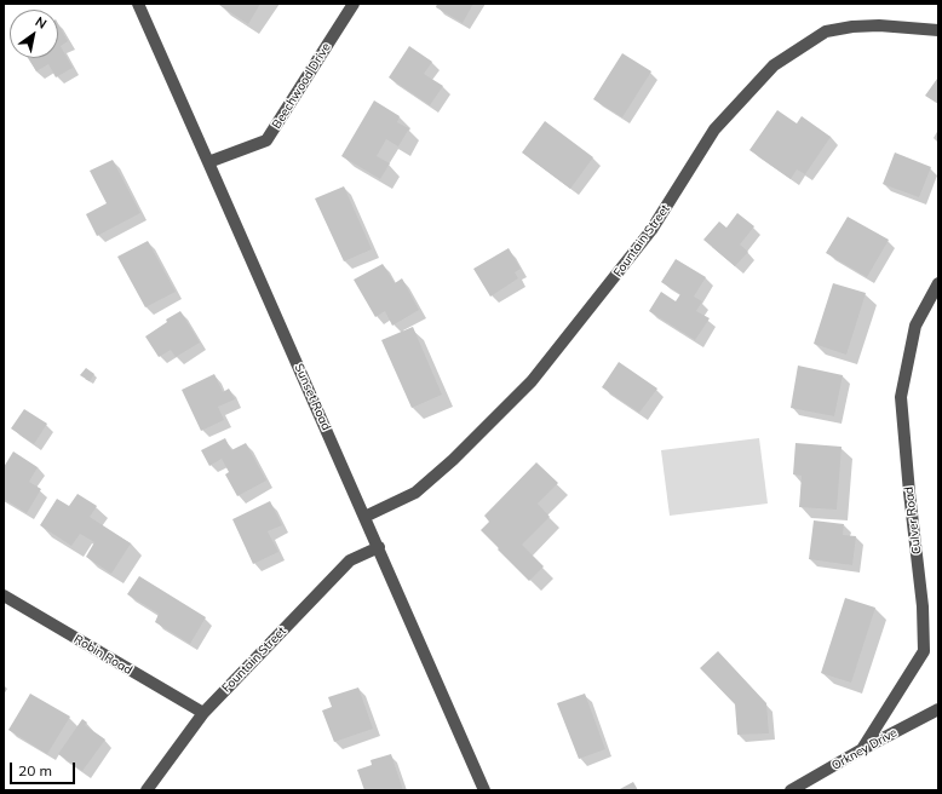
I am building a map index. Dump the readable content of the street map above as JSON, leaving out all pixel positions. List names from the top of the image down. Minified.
{"streets":{"street":["Beechwood Drive","Fountain Street","Sunset Road","Culver Road","Robin Road","Orkney Drive"]},"crossings":[["Beechwood Drive","Sunset Road"],["Fountain Street","Sunset Road"],["Fountain Street","Robin Road"],["Culver Road","Orkney Drive"]],"scale_bar":"20 m","north":"top right"}
